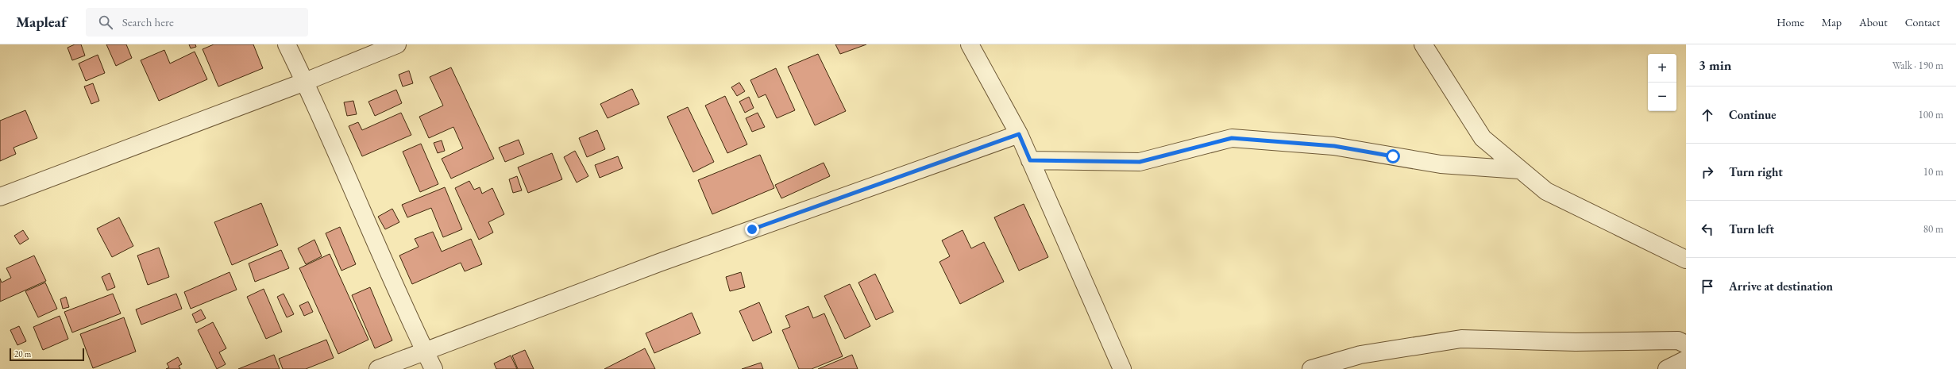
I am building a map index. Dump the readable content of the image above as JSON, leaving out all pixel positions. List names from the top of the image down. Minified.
{"scale_bar":"20 m","page":{"header":"Mapleaf","search":"Search here","nav":["Home","Map","About","Contact"],"heading":["3 min","Walk · 190 m"],"map_buttons":["+","−"],"list":[["Continue","100 m"],["Turn right","10 m"],["Turn left","80 m"],"Arrive at destination"],"scale":"20 m"}}
